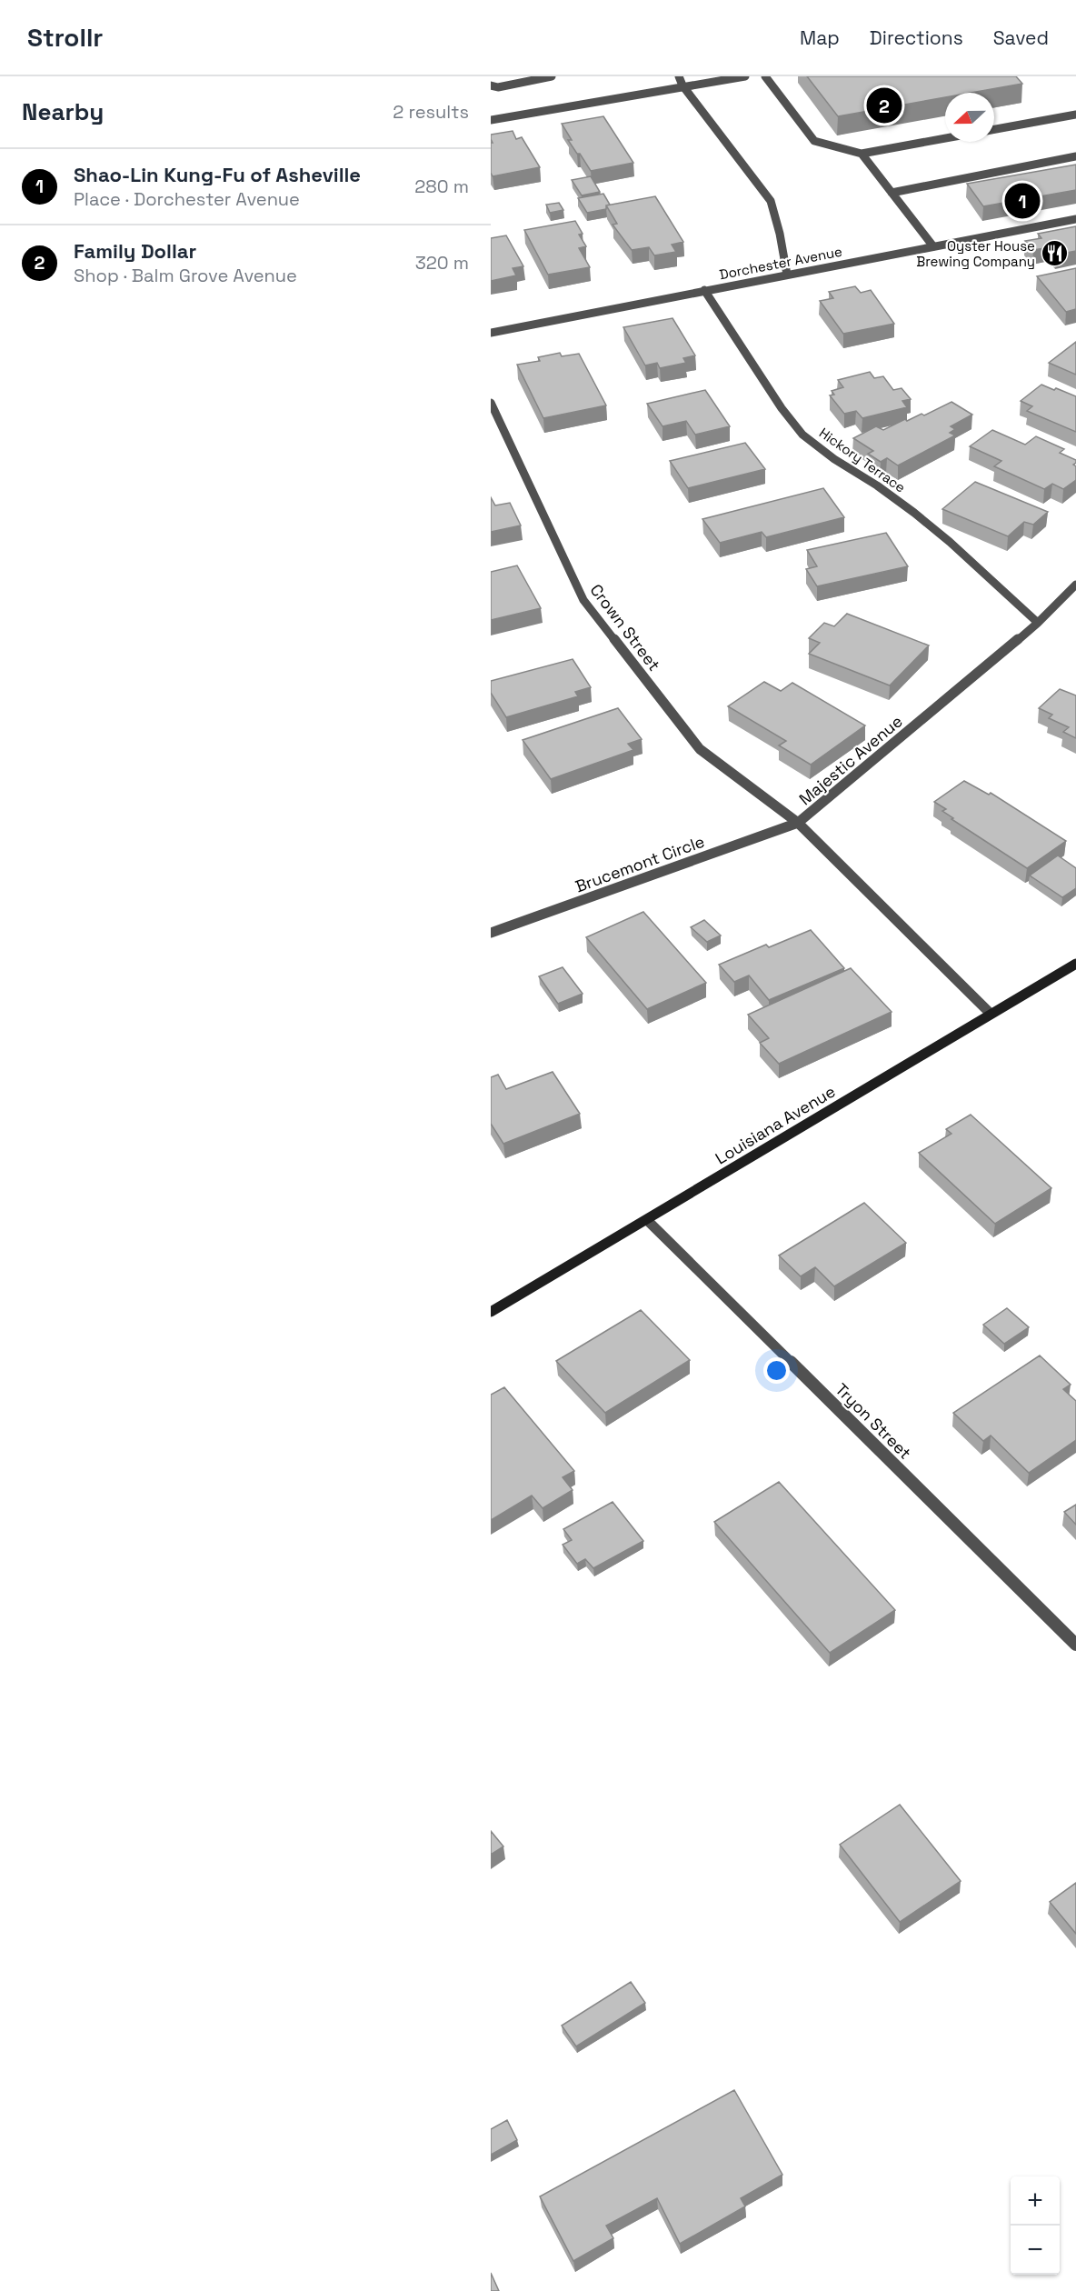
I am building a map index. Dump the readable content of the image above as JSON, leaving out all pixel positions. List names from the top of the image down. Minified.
{"streets":{"street":["Dorchester Avenue","Hickory Terrace","Crown Street","Majestic Avenue","Brucemont Circle","Louisiana Avenue","Tryon Street"]},"crossings":[["Dorchester Avenue","Hickory Terrace"],["Hickory Terrace","Majestic Avenue"],["Crown Street","Majestic Avenue"],["Crown Street","Brucemont Circle"],["Majestic Avenue","Brucemont Circle"],["Majestic Avenue","Louisiana Avenue"],["Louisiana Avenue","Tryon Street"]],"places":{"restaurant":["Oyster House Brewing Company"]},"north":"left","page":{"header":"Strollr","nav":["Map","Directions","Saved"],"heading":["Nearby","2 results"],"pins":["2","1"],"list":[{"mark":"1","name":"Shao-Lin Kung-Fu of Asheville","note":"Place · Dorchester Avenue","value":"280 m"},{"mark":"2","name":"Family Dollar","note":"Shop · Balm Grove Avenue","value":"320 m"}],"map_buttons":["+","−"]}}
